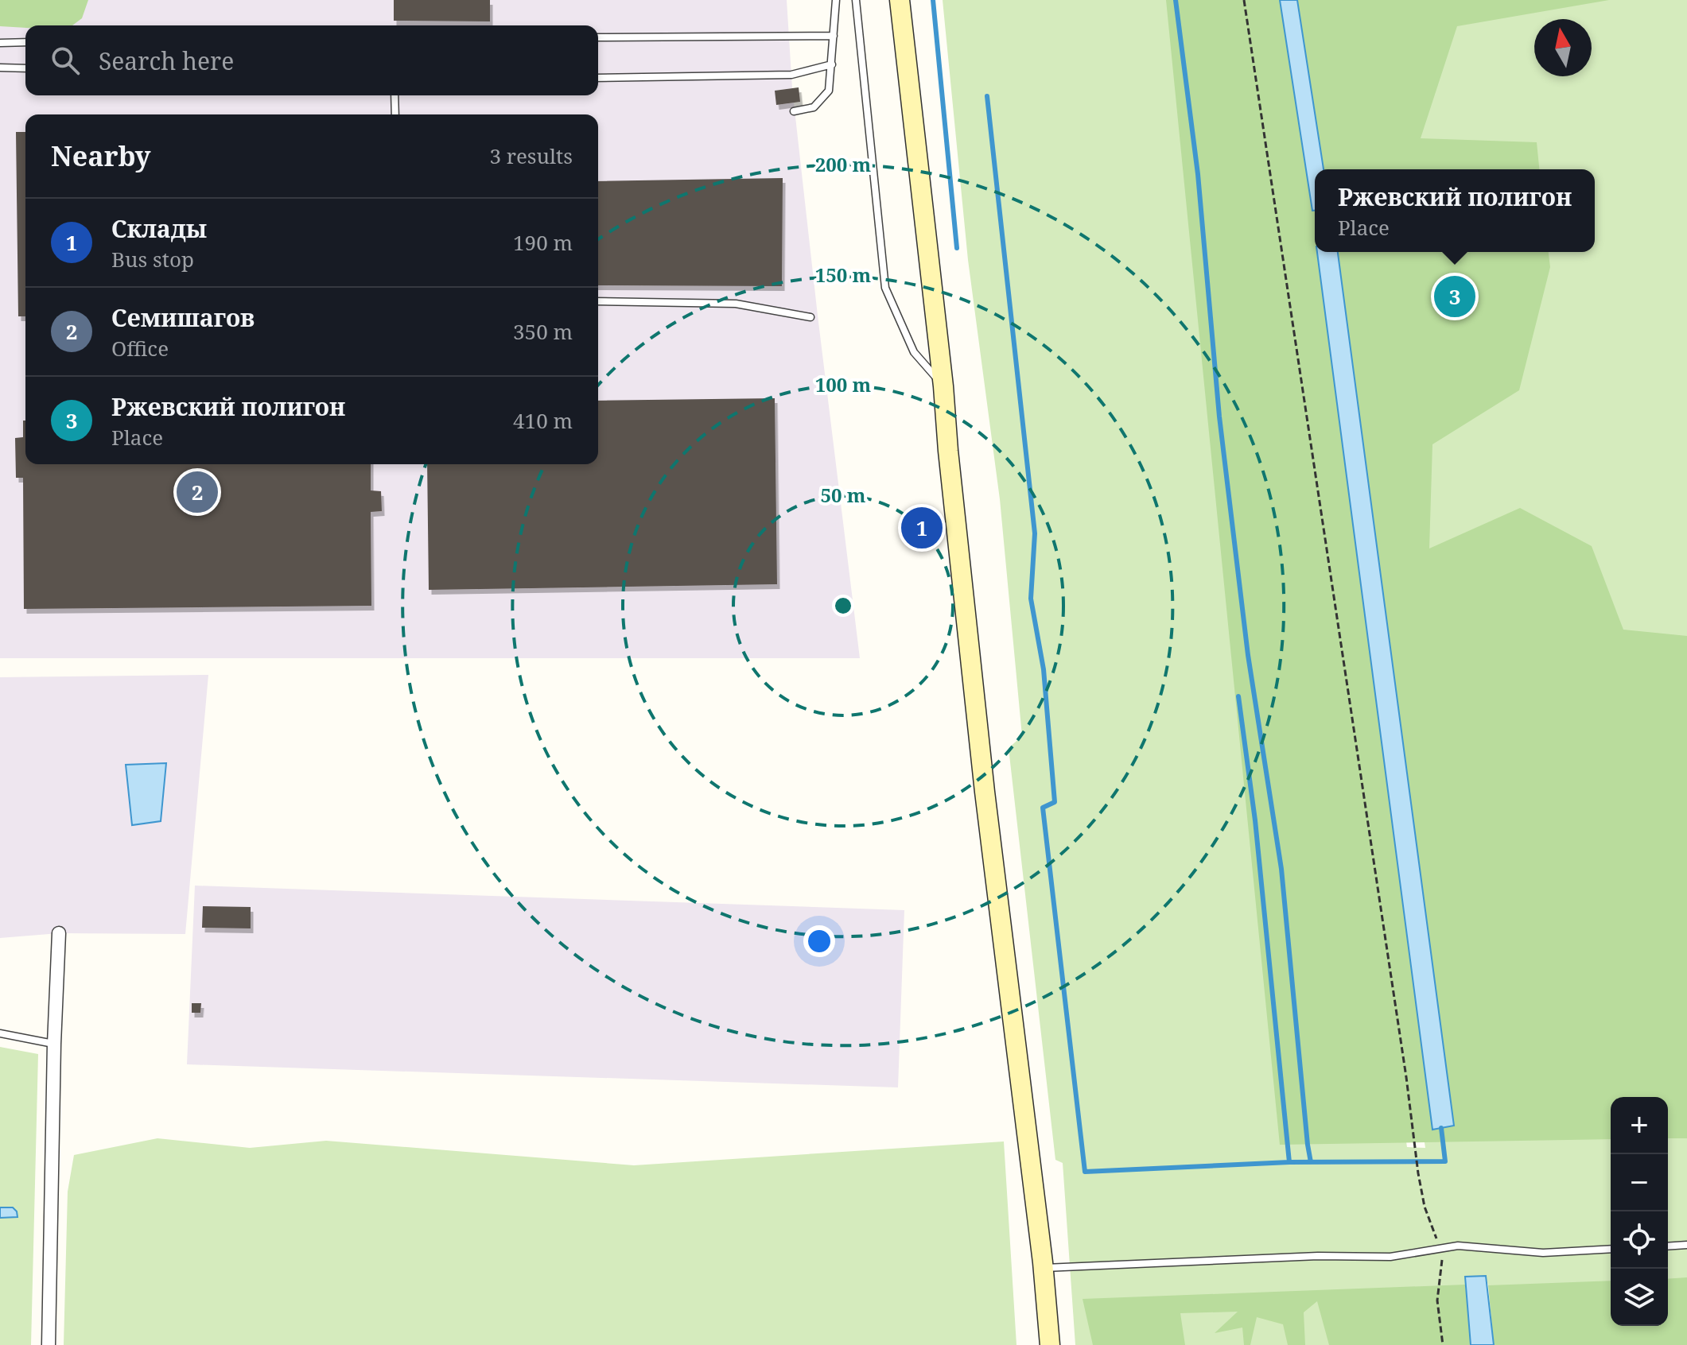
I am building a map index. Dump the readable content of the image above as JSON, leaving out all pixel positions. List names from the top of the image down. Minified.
{"north":"top","page":{"search":"Search here","heading":["Nearby","3 results"],"popup":["Ржевский полигон","Place"],"list":[{"mark":"1","name":"Склады","note":"Bus stop","value":"190 m"},{"mark":"2","name":"Семишагов","note":"Office","value":"350 m"},{"mark":"3","name":"Ржевский полигон","note":"Place","value":"410 m"}],"pins":["3","2","1"],"map_buttons":["+","−"]},"rings":["200 m","150 m","100 m","50 m"]}
